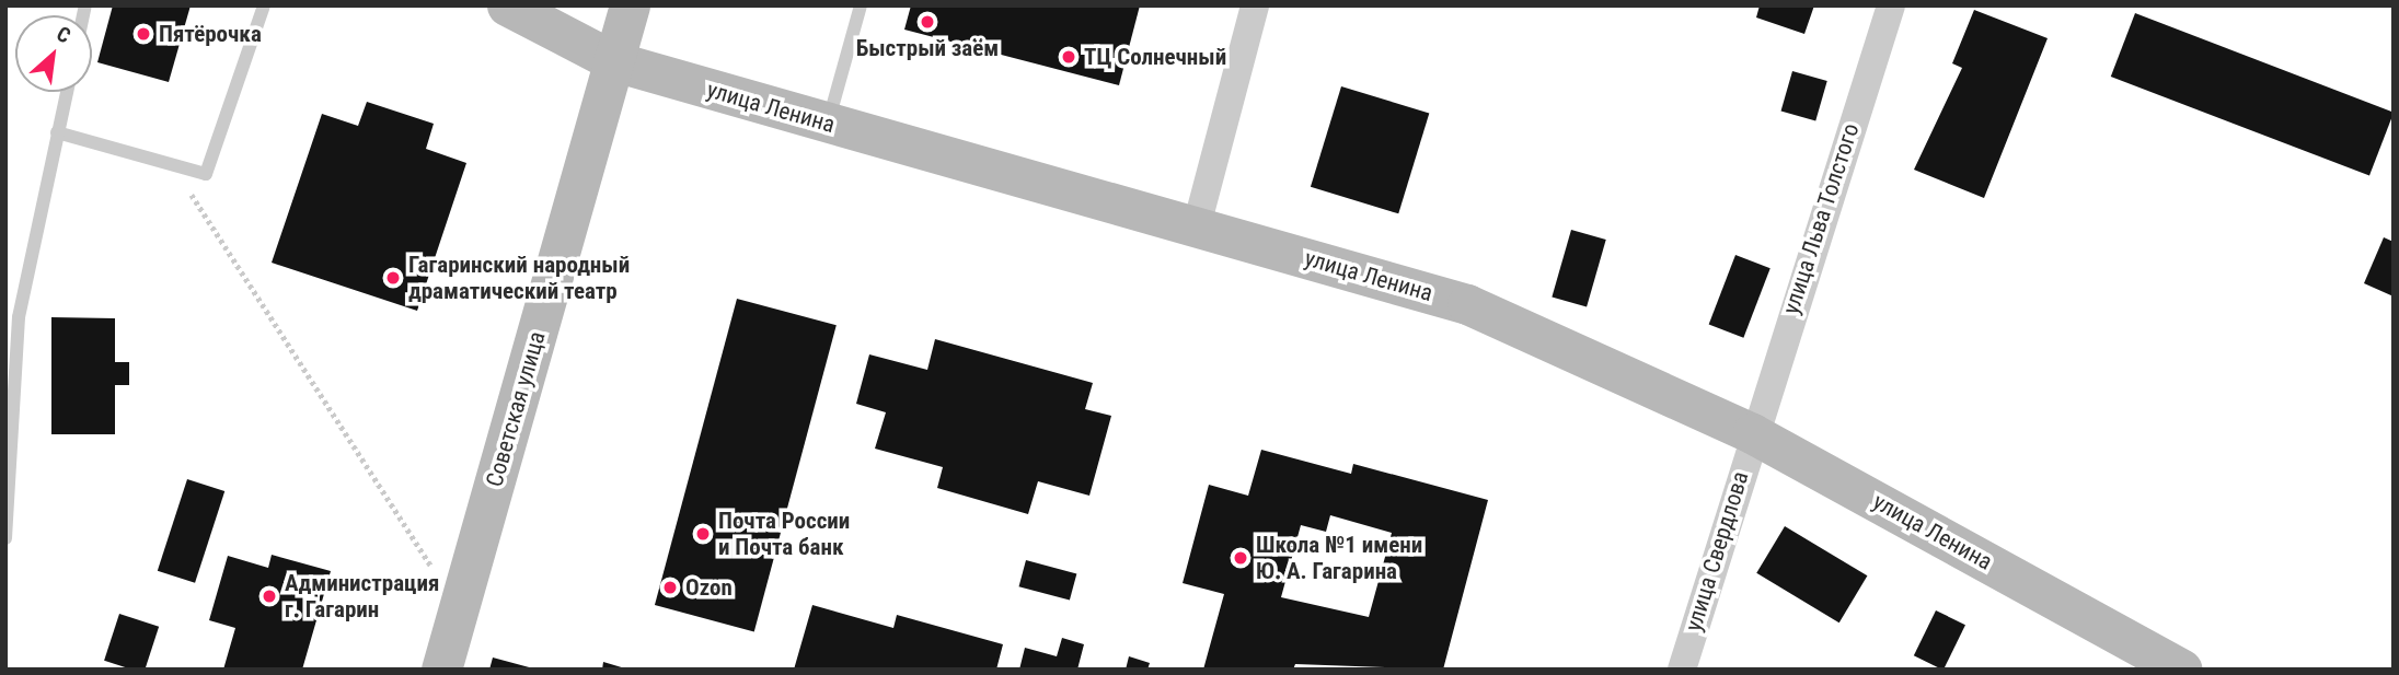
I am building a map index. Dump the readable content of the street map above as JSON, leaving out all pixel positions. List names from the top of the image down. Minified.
{"streets":{"main road":["улица Ленина","Советская улица"],"street":["улица Льва Толстого","улица Свердлова"]},"crossings":[["улица Ленина","улица Льва Толстого"],["улица Ленина","Советская улица"],["улица Ленина","улица Свердлова"],["улица Льва Толстого","улица Свердлова"]],"places":["Быстрый заём","Пятёрочка","ТЦ Солнечный","Гагаринский народный драматический театр","Почта России и Почта банк","Школа №1 имени Ю. А. Гагарина","Ozon","Администрация г. Гагарин"],"north":"top right"}
